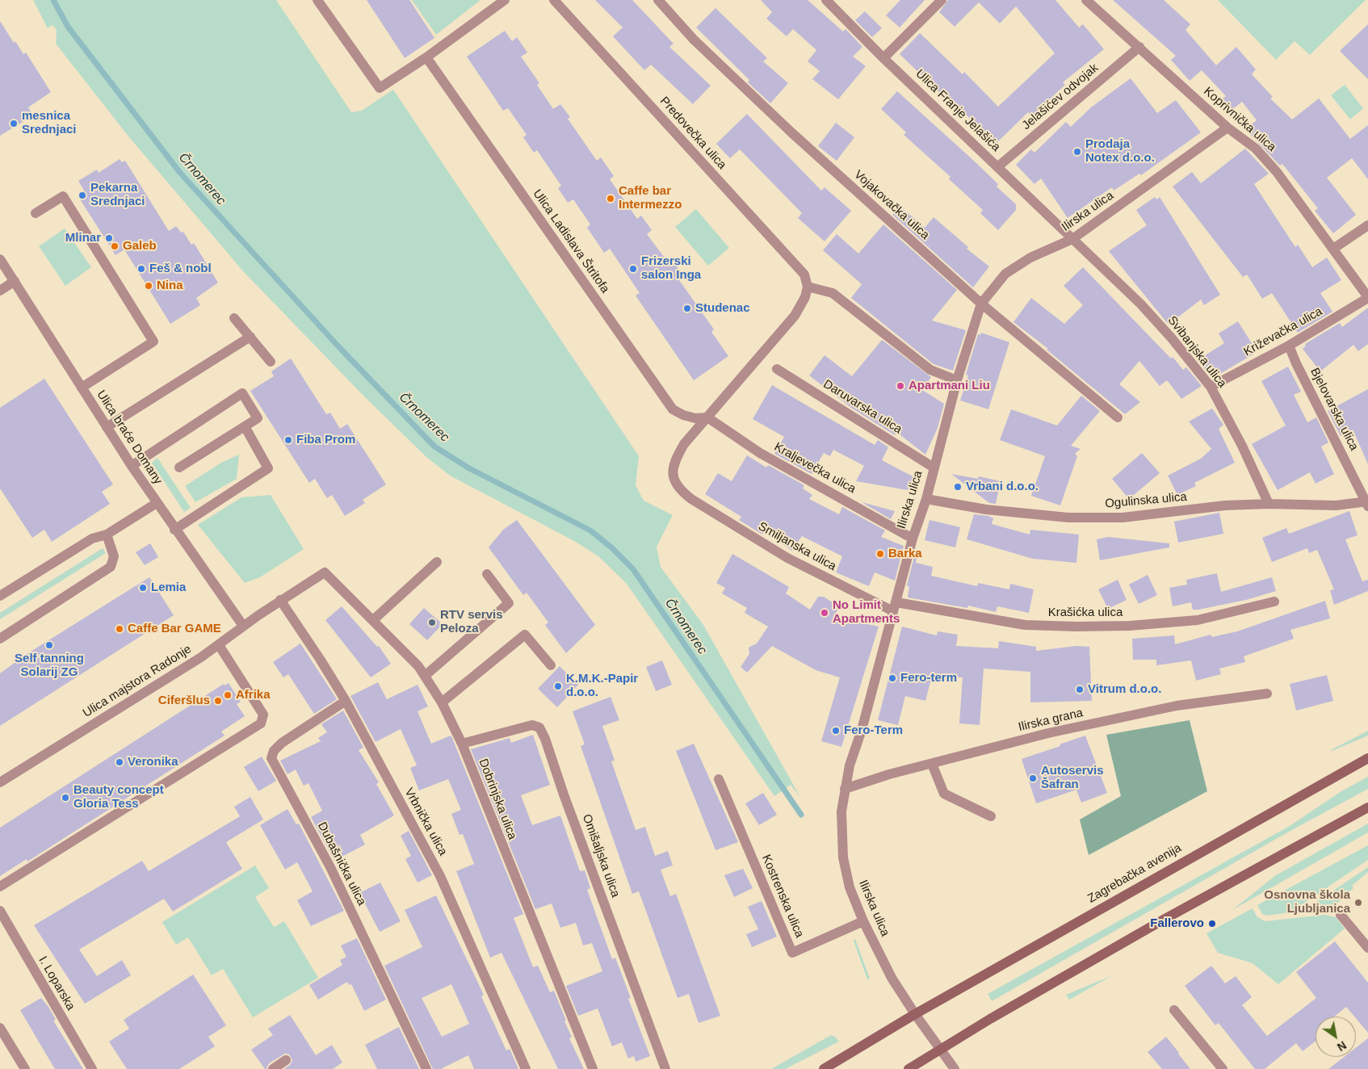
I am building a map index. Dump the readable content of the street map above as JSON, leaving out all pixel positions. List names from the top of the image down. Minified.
{"streets":{"main road":["Zagrebačka avenija"],"street":["Jelašićev odvojak","Ulica Franje Jelašića","Koprivnička ulica","Predovečka ulica","Vojakovačka ulica","Ilirska ulica","Ulica Ladislava Štritofa","Križevačka ulica","Svibanjska ulica","Daruvarska ulica","Bjelovarska ulica","Ulica braće Domany","Kraljevečka ulica","Ogulinska ulica","Smiljanska ulica","Krašićka ulica","Ulica majstora Radonje","Ilirska grana","Dobrinjska ulica","Vrbnička ulica","Omišaljska ulica","Dubašnička ulica","Kostrenska ulica","I. Loparska"]},"crossings":[["Jelašićev odvojak","Ulica Franje Jelašića"],["Jelašićev odvojak","Koprivnička ulica"],["Ulica Franje Jelašića","Ilirska ulica"],["Ulica Franje Jelašića","Svibanjska ulica"],["Koprivnička ulica","Ilirska ulica"],["Koprivnička ulica","Križevačka ulica"],["Vojakovačka ulica","Ilirska ulica"],["Ilirska ulica","Svibanjska ulica"],["Ilirska ulica","Daruvarska ulica"],["Ilirska ulica","Kraljevečka ulica"],["Ilirska ulica","Ogulinska ulica"],["Ilirska ulica","Smiljanska ulica"],["Ilirska ulica","Krašićka ulica"],["Ilirska ulica","Ilirska grana"],["Ilirska ulica","Zagrebačka avenija"],["Ilirska ulica","Kostrenska ulica"],["Ulica Ladislava Štritofa","Kraljevečka ulica"],["Ulica Ladislava Štritofa","Smiljanska ulica"],["Križevačka ulica","Svibanjska ulica"],["Križevačka ulica","Bjelovarska ulica"],["Svibanjska ulica","Ogulinska ulica"],["Bjelovarska ulica","Ogulinska ulica"],["Ulica braće Domany","Ulica majstora Radonje"],["Kraljevečka ulica","Smiljanska ulica"],["Smiljanska ulica","Krašićka ulica"],["Ulica majstora Radonje","Dobrinjska ulica"],["Ulica majstora Radonje","Vrbnička ulica"],["Dobrinjska ulica","Omišaljska ulica"],["Vrbnička ulica","Dubašnička ulica"]],"water":["Črnomerec"],"places":["mesnica Srednjaci","Prodaja Notex d.o.o.","Pekarna Srednjaci","Caffe bar Intermezzo","Mlinar","Galeb","Feš & nobl","Frizerski salon Inga","Nina","Studenac","Apartmani Liu","Fiba Prom","Vrbani d.o.o.","Barka","Lemia","No Limit Apartments","RTV servis Peloza","Caffe Bar GAME","Self tanning Solarij ZG","Fero-term","K.M.K.-Papir d.o.o.","Vitrum d.o.o.","Afrika","Ciferšlus","Fero-Term","Veronika","Autoservis Šafran","Beauty concept Gloria Tess","Osnovna škola Ljubljanica","Fallerovo"],"north":"bottom right"}
